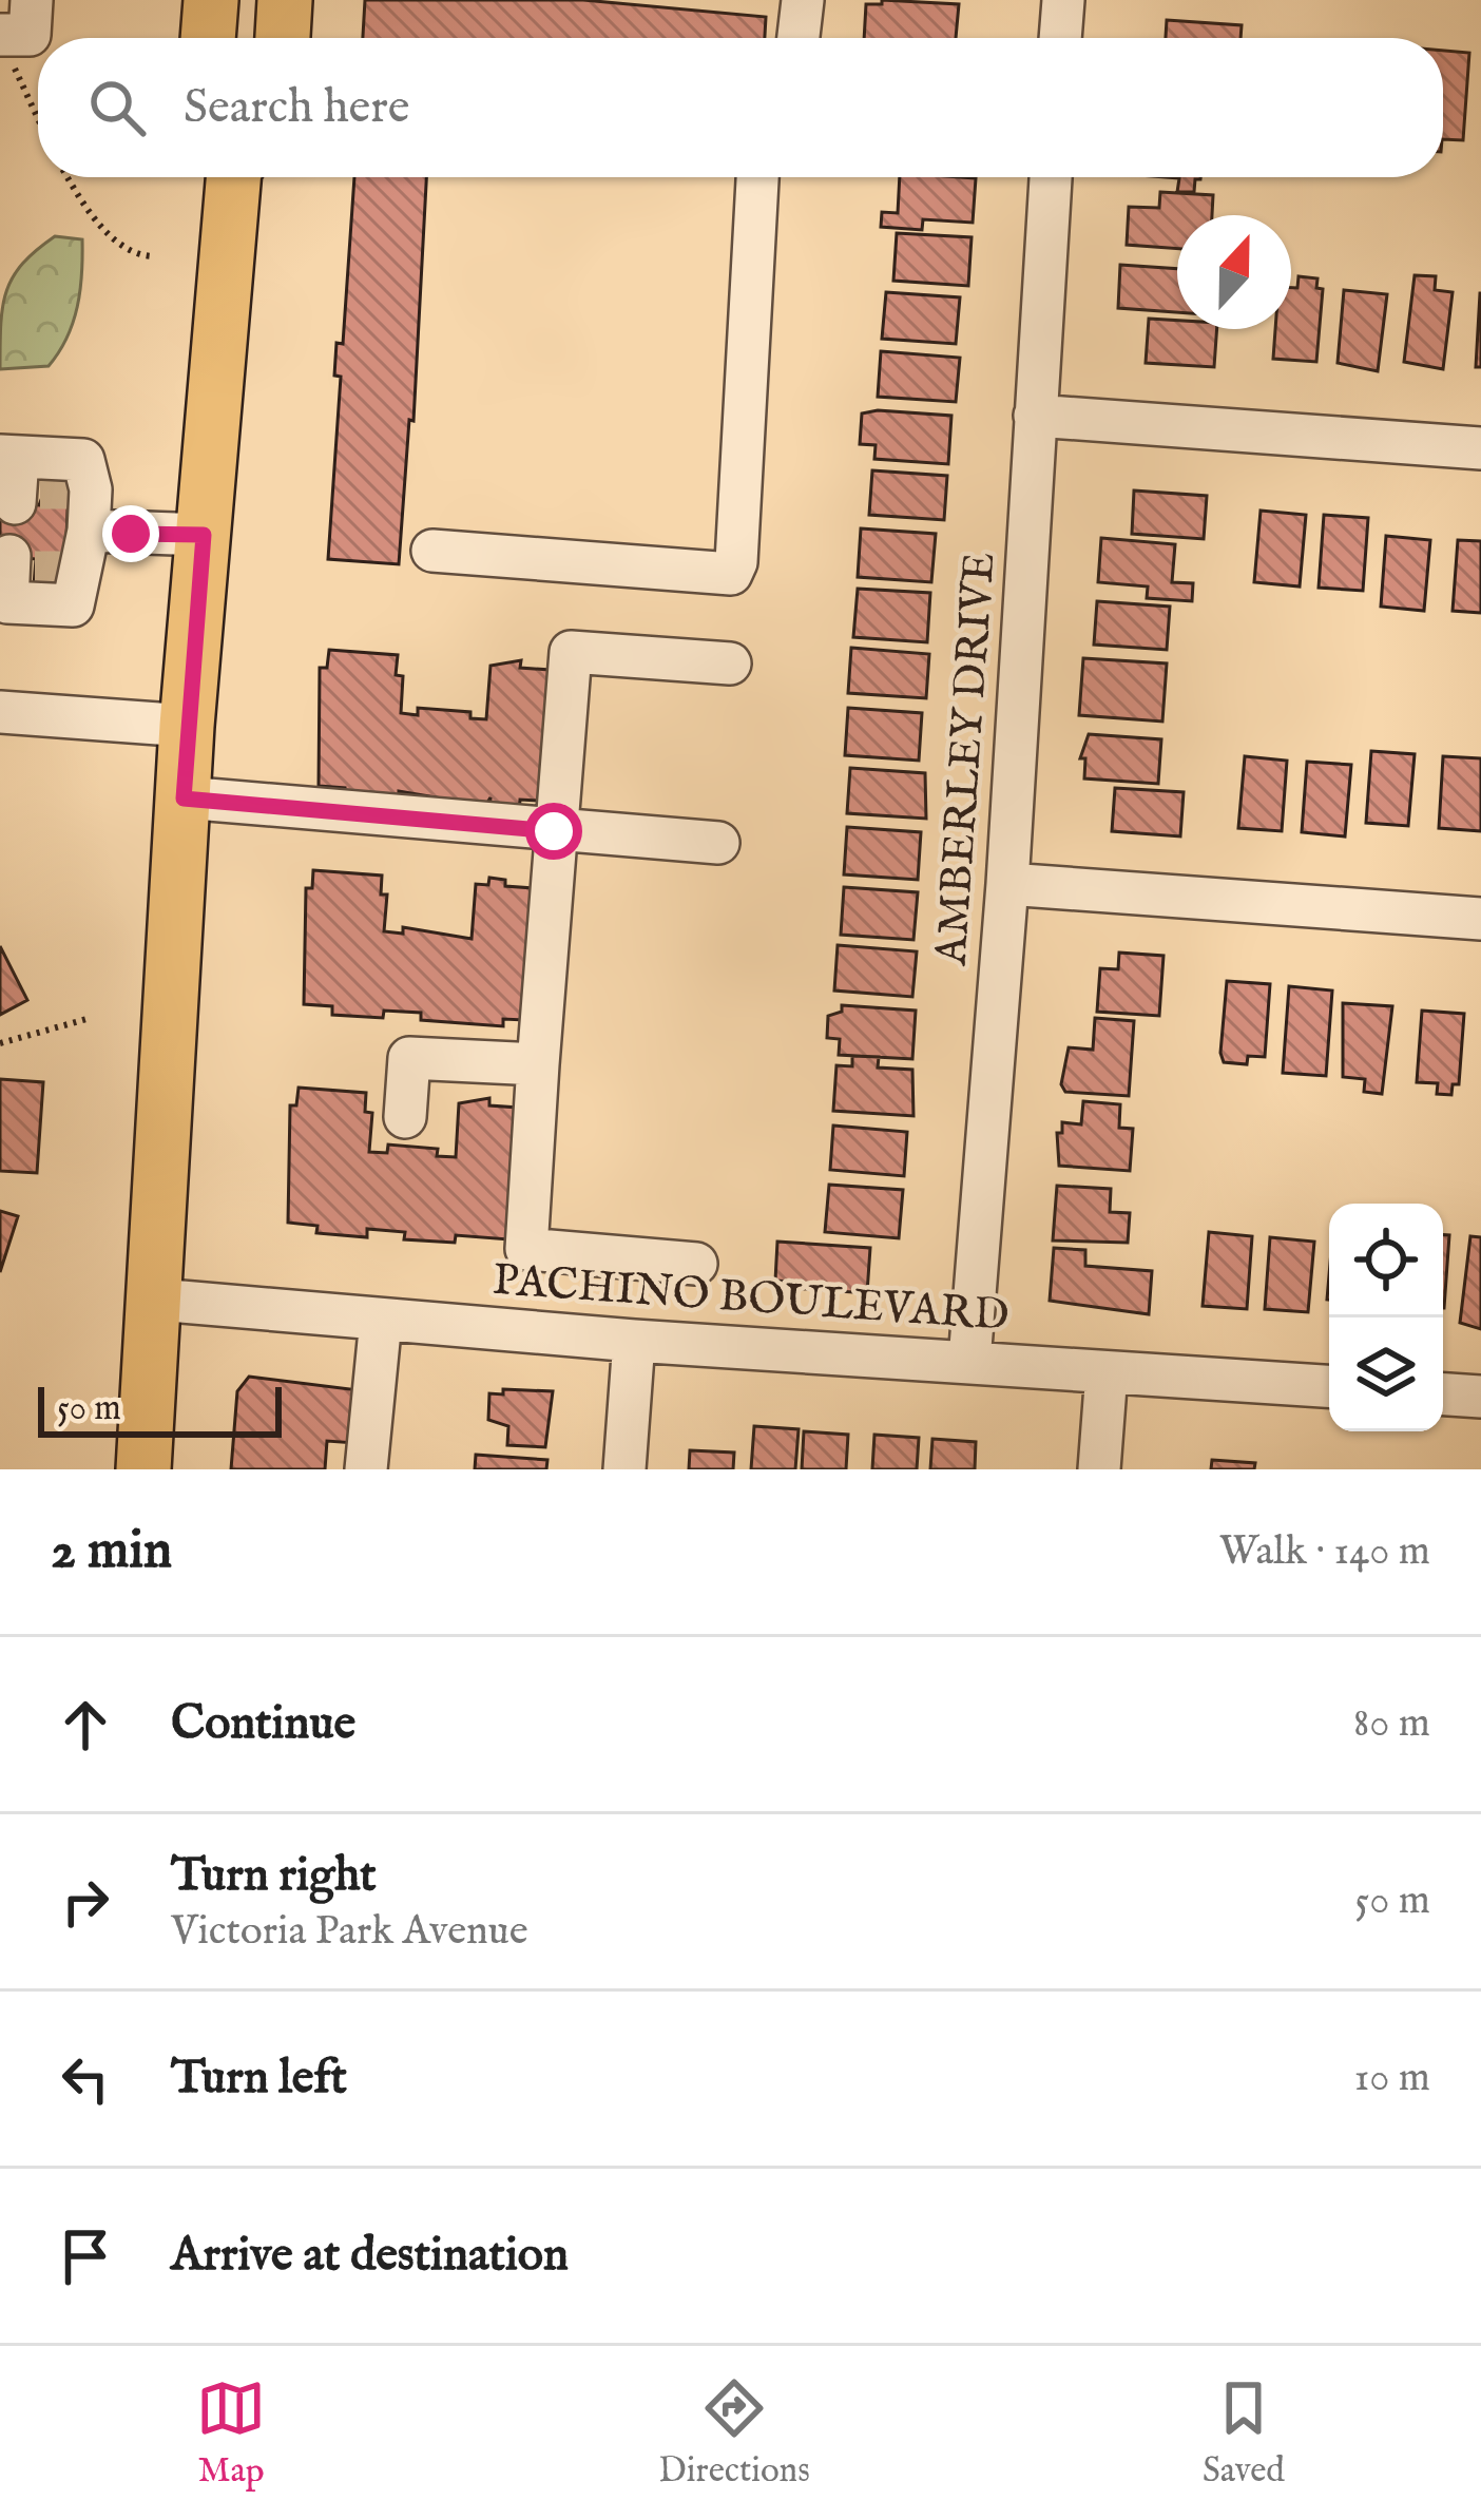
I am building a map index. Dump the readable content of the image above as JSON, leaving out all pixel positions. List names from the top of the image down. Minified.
{"streets":{"street":["AMBERLEY DRIVE","PACHINO BOULEVARD"]},"crossings":[["AMBERLEY DRIVE","PACHINO BOULEVARD"]],"scale_bar":"50 m","north":"top","page":{"search":"Search here","scale":"50 m","heading":["2 min","Walk · 140 m"],"list":[["Continue","80 m"],["Turn right","Victoria Park Avenue","50 m"],["Turn left","10 m"],"Arrive at destination"],"nav":["Map","Directions","Saved"]}}
